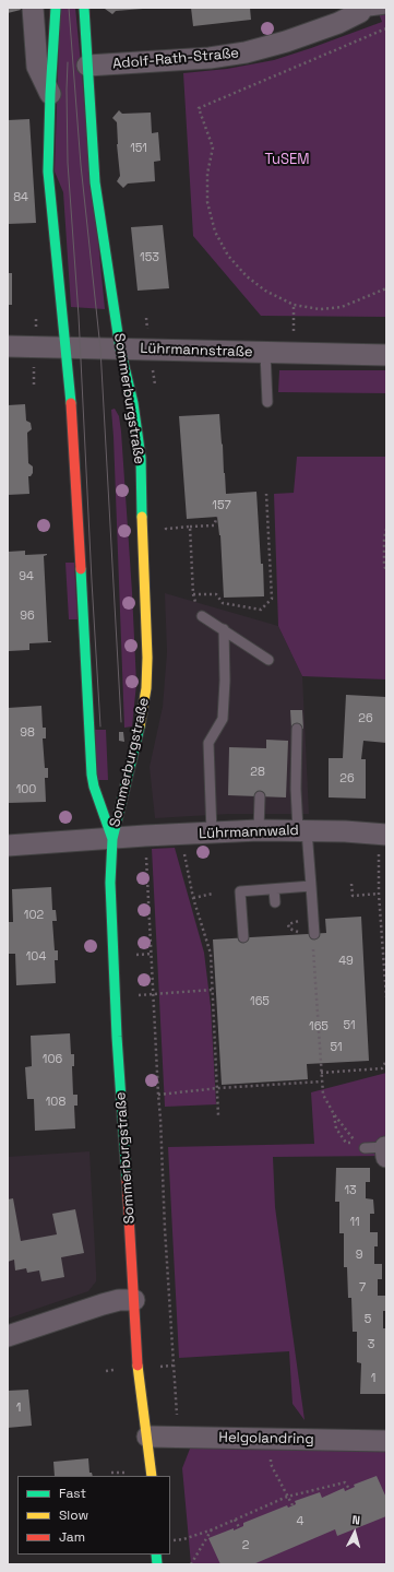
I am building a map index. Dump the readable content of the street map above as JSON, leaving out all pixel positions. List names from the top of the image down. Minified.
{"streets":{"street":["Adolf-Rath-Straße","Lührmannstraße","Sommerburgstraße","Lührmannwald","Helgolandring"]},"crossings":[["Adolf-Rath-Straße","Sommerburgstraße"],["Lührmannstraße","Sommerburgstraße"],["Sommerburgstraße","Lührmannwald"],["Sommerburgstraße","Helgolandring"]],"parks":["TuSEM"],"house_numbers":["151","84","153","157","94","96","26","98","28","26","100","102","104","49","165","51","165","51","106","108","13","11","9","7","5","3","1","1","4","2"],"legend":["Fast","Slow","Jam"],"north":"top"}
